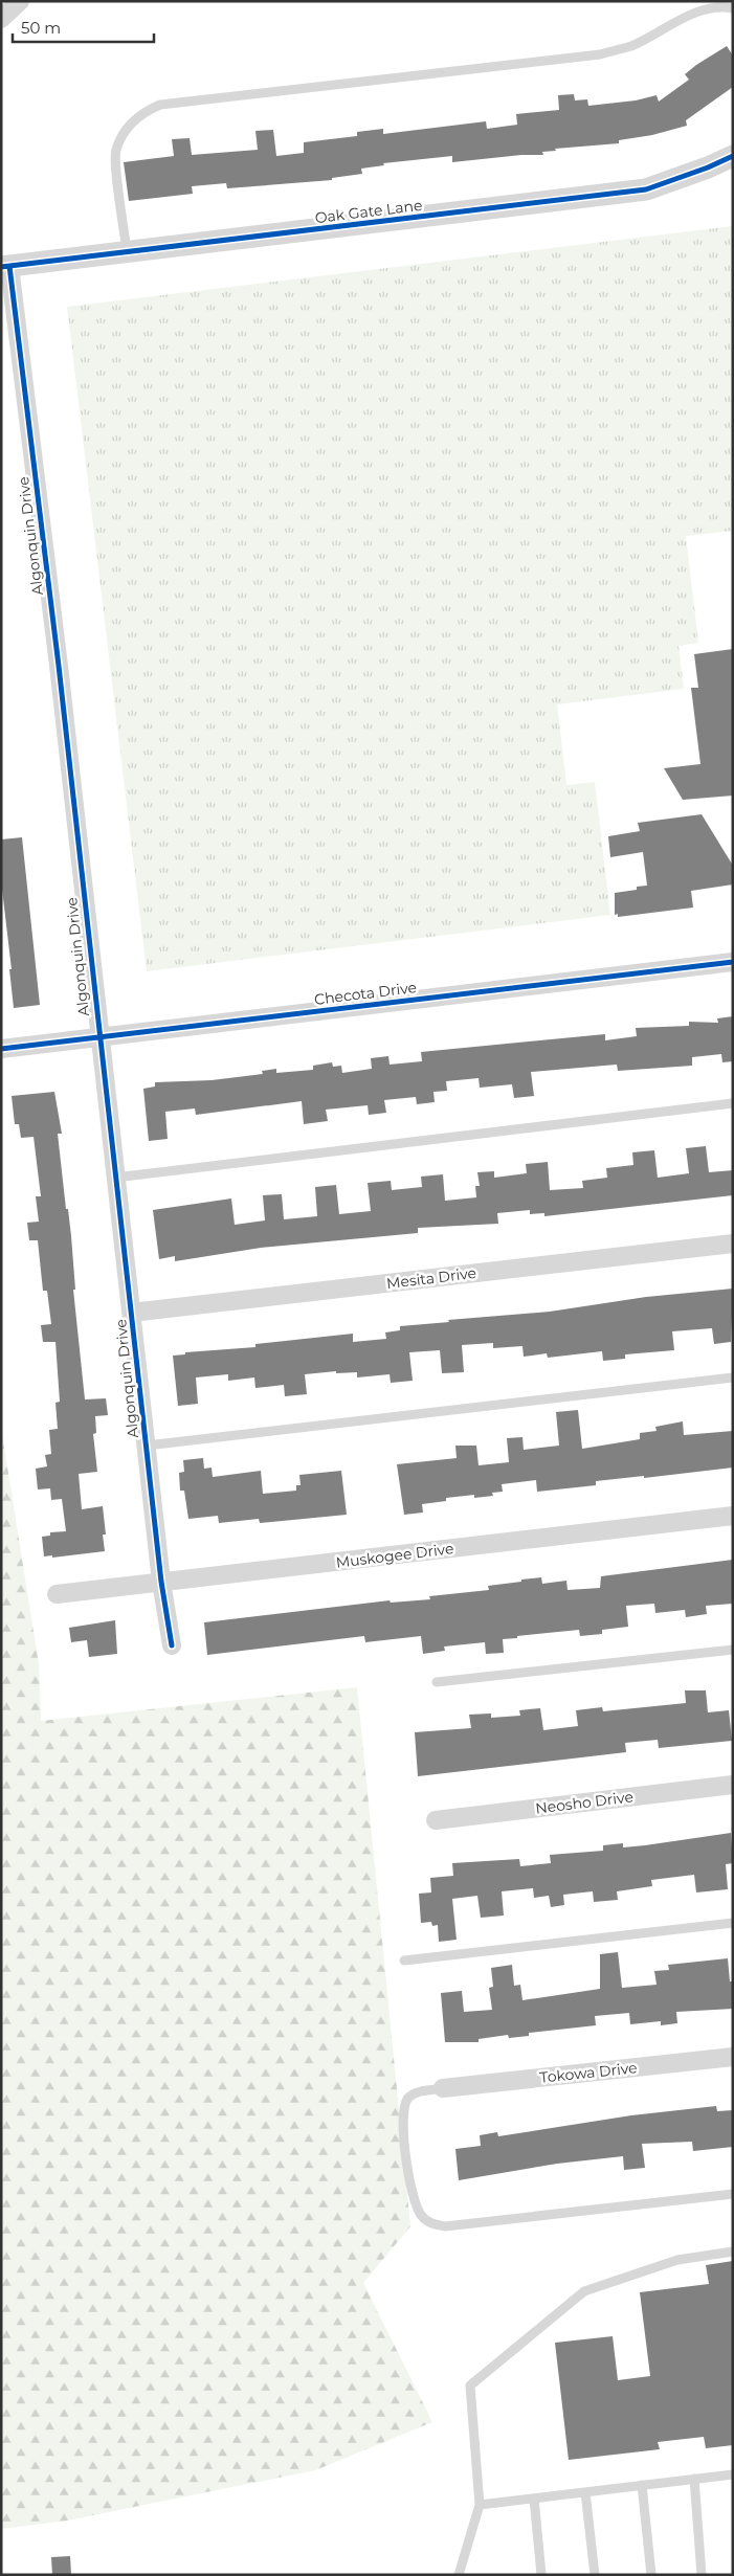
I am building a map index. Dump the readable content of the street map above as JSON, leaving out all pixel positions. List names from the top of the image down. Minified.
{"streets":{"street":["Oak Gate Lane","Algonquin Drive","Checota Drive","Mesita Drive","Muskogee Drive","Neosho Drive","Tokowa Drive"]},"crossings":[["Oak Gate Lane","Algonquin Drive"],["Algonquin Drive","Checota Drive"],["Algonquin Drive","Mesita Drive"],["Algonquin Drive","Muskogee Drive"]],"scale_bar":"50 m"}
